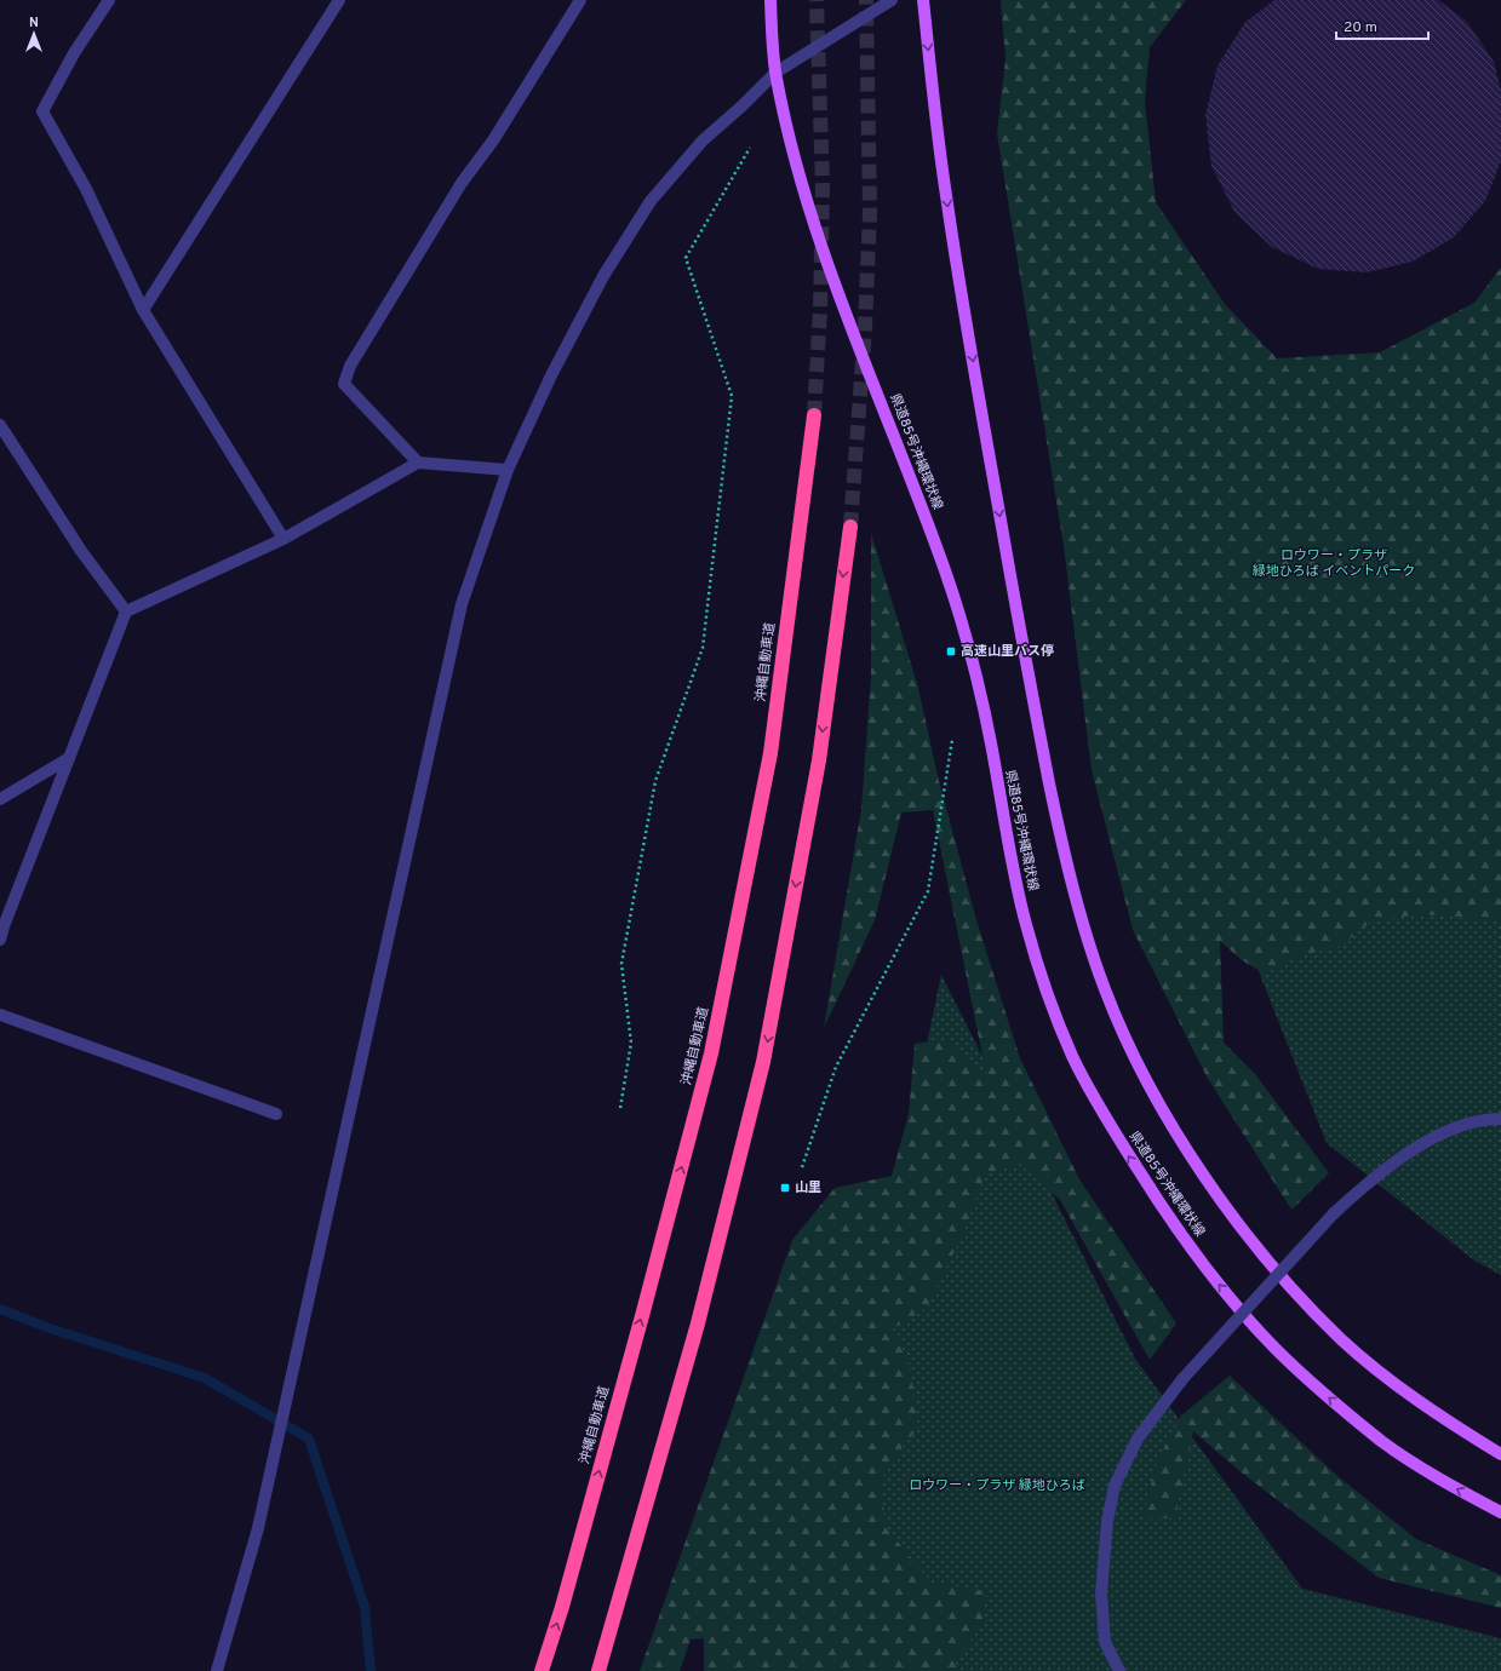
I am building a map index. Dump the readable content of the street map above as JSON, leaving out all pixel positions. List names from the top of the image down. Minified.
{"streets":{"highway":["沖縄自動車道"],"main road":["県道85号沖縄環状線"]},"parks":["ロウワー・プラザ 緑地ひろば イベントパーク","ロウワー・プラザ 緑地ひろば"],"places":{"transit":["高速山里バス停","山里"]},"scale_bar":"20 m","north":"top"}
